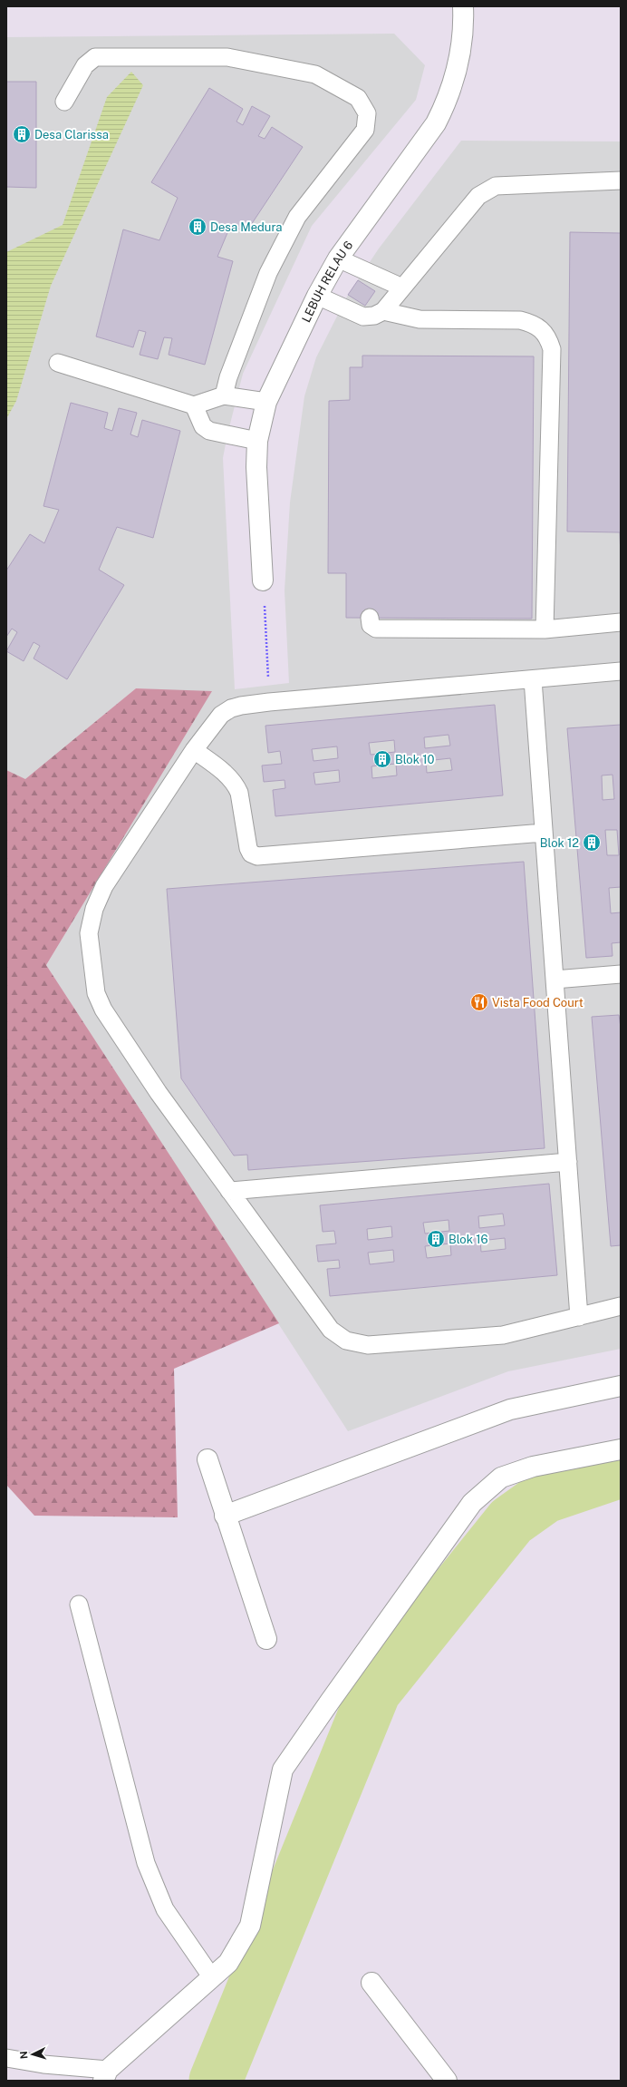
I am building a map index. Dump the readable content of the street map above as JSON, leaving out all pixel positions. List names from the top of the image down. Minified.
{"streets":{"street":["LEBUH RELAU 6"]},"places":{"building":["Desa Clarissa","Desa Medura","Blok 10","Blok 12","Blok 16"],"restaurant":["Vista Food Court"]},"north":"left"}
